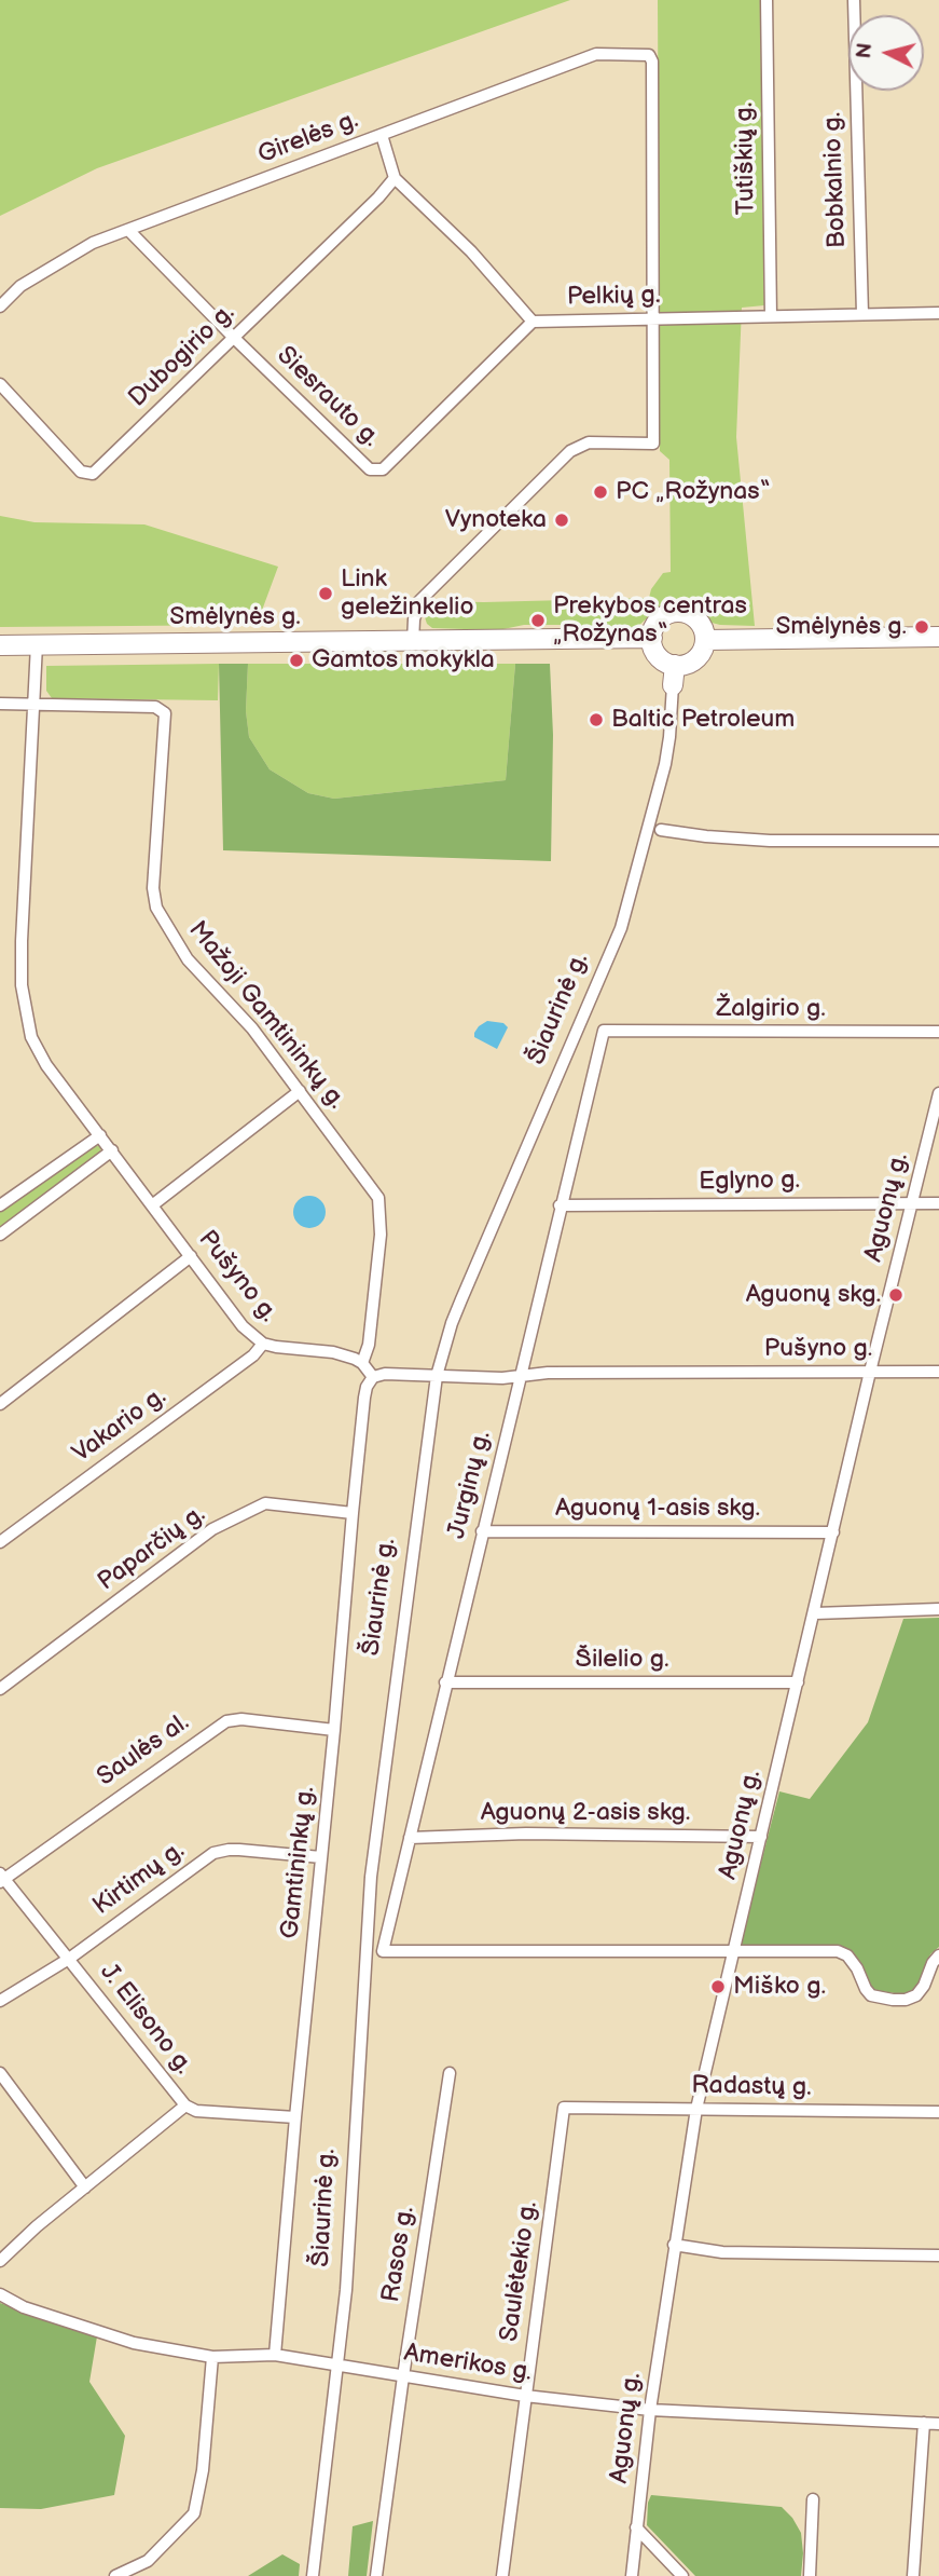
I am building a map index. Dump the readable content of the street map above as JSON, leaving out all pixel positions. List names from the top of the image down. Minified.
{"streets":{"main road":["Smėlynės g.","Šiaurinė g."],"street":["Girelės g.","Tutiškių g.","Bobkalnio g.","Pelkių g.","Dubogirio g.","Siesrauto g.","Žalgirio g.","Mažoji Gamtininkų g.","Eglyno g.","Aguonų g.","Pušyno g.","Vakario g.","Jurginų g.","Aguonų 1-asis skg.","Paparčių g.","Šilelio g.","Saulės al.","Aguonų 2-asis skg.","Gamtininkų g.","Kirtimų g.","J. Elisono g.","Radastų g.","Rasos g.","Saulėtekio g.","Amerikos g."]},"crossings":[["Girelės g.","Pelkių g."],["Girelės g.","Siesrauto g."],["Tutiškių g.","Pelkių g."],["Bobkalnio g.","Pelkių g."],["Pelkių g.","Dubogirio g."],["Pelkių g.","Siesrauto g."],["Dubogirio g.","Siesrauto g."],["Smėlynės g.","Šiaurinė g."],["Smėlynės g.","Pušyno g."],["Šiaurinė g.","Pušyno g."],["Šiaurinė g.","Amerikos g."],["Žalgirio g.","Jurginų g."],["Mažoji Gamtininkų g.","Pušyno g."],["Eglyno g.","Aguonų g."],["Eglyno g.","Jurginų g."],["Aguonų g.","Pušyno g."],["Aguonų g.","Jurginų g."],["Aguonų g.","Aguonų 1-asis skg."],["Aguonų g.","Šilelio g."],["Aguonų g.","Aguonų 2-asis skg."],["Aguonų g.","Radastų g."],["Aguonų g.","Amerikos g."],["Pušyno g.","Vakario g."],["Pušyno g.","Jurginų g."],["Pušyno g.","Gamtininkų g."],["Jurginų g.","Aguonų 1-asis skg."],["Jurginų g.","Šilelio g."],["Jurginų g.","Aguonų 2-asis skg."],["Paparčių g.","Gamtininkų g."],["Saulės al.","Gamtininkų g."],["Saulės al.","J. Elisono g."],["Gamtininkų g.","Kirtimų g."],["Gamtininkų g.","J. Elisono g."],["Gamtininkų g.","Amerikos g."],["Kirtimų g.","J. Elisono g."],["Radastų g.","Saulėtekio g."],["Rasos g.","Amerikos g."],["Saulėtekio g.","Amerikos g."]],"places":["PC „Rožynas“","Vynoteka","Link geležinkelio","Prekybos centras „Rožynas“","Smėlynės g.","Gamtos mokykla","Baltic Petroleum","Aguonų skg.","Miško g."],"north":"left"}
